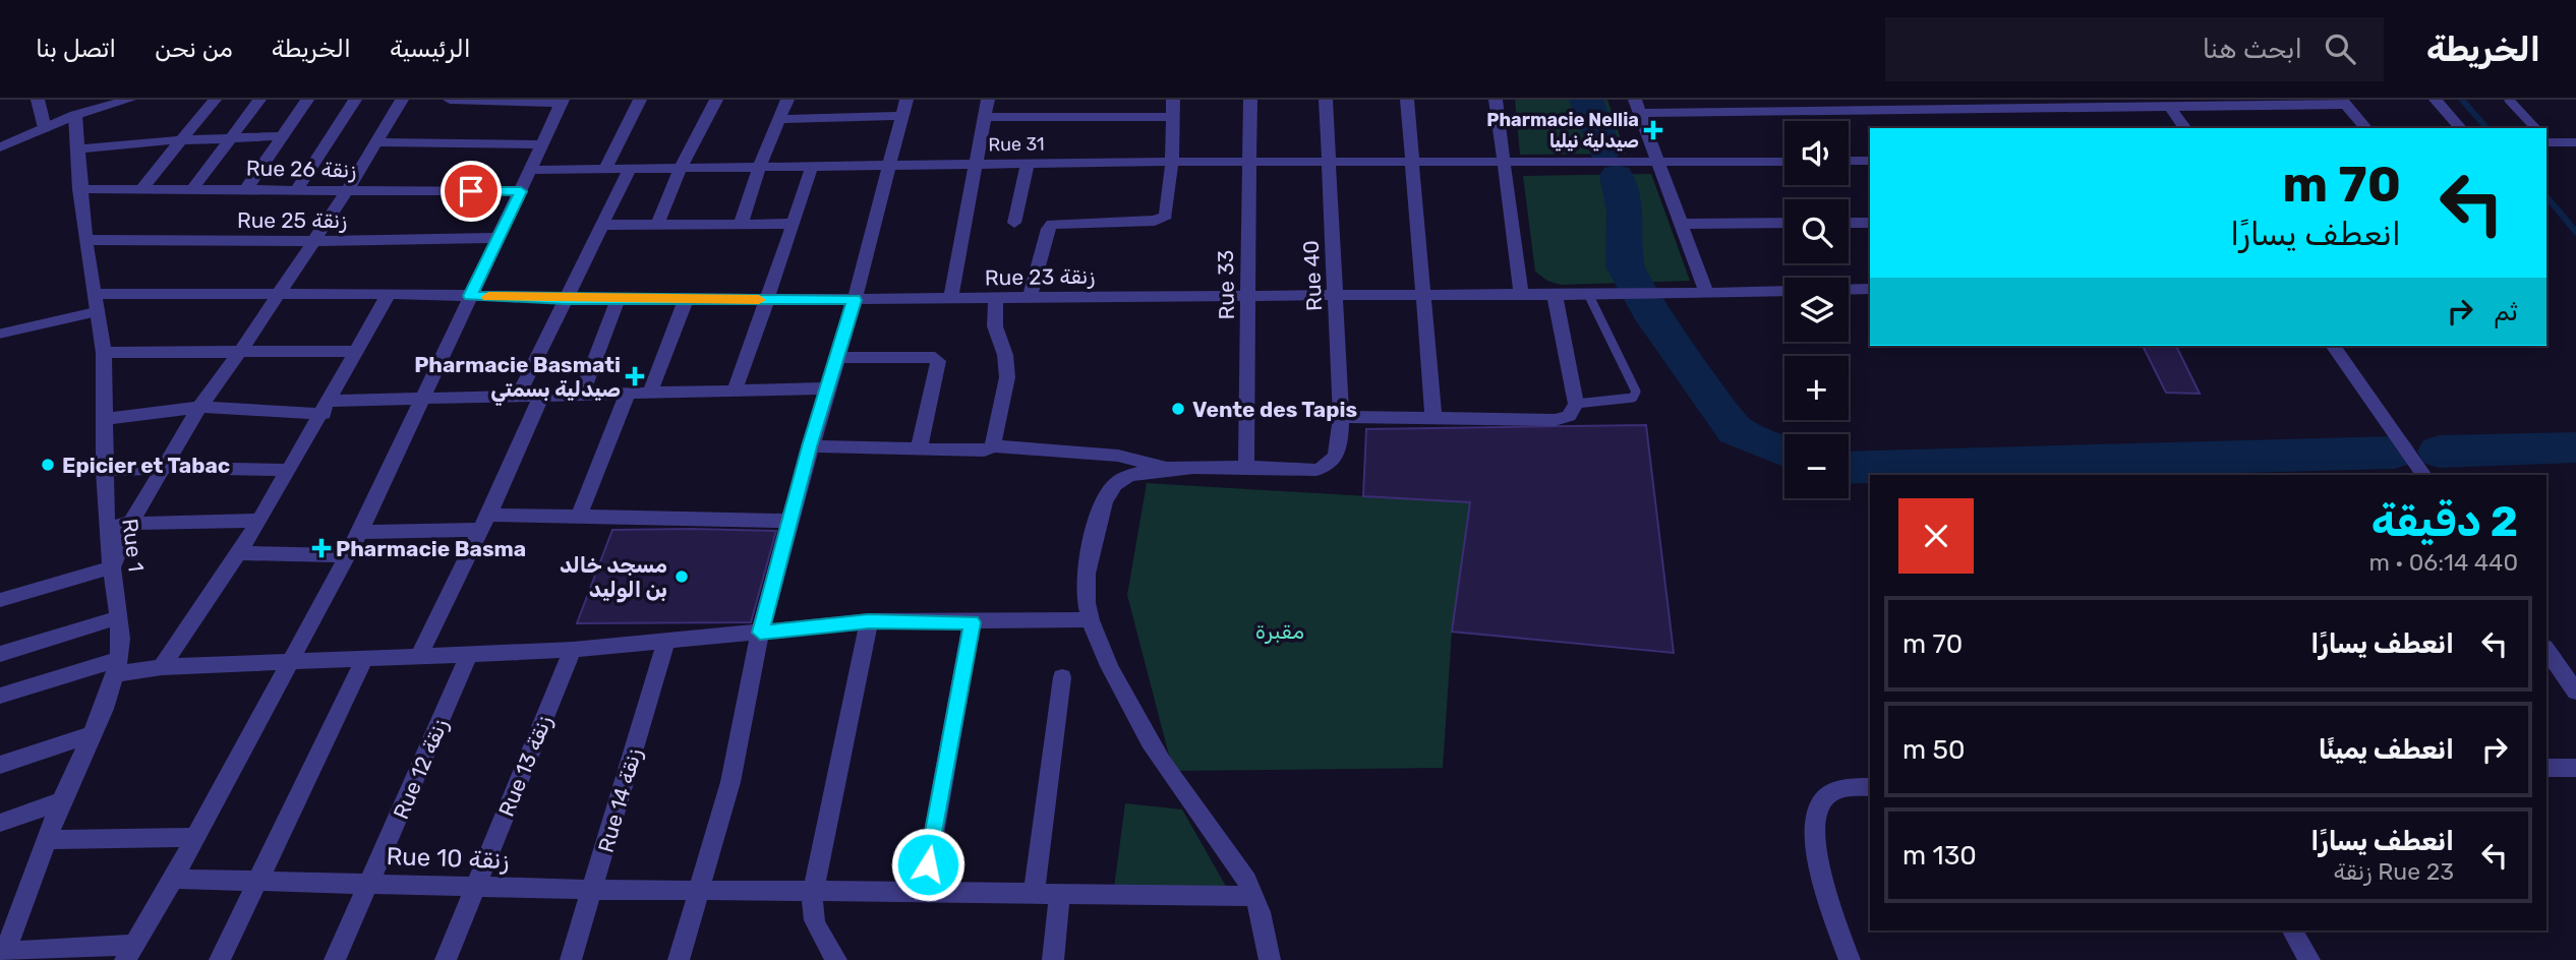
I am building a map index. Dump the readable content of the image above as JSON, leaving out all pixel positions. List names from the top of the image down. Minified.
{"streets":{"street":["Rue 31","Rue 26 زنقة","Rue 25 زنقة","Rue 40","Rue 23 زنقة","Rue 33","Rue 1","Rue 13 زنقة","Rue 12 زنقة","Rue 14 زنقة","Rue 10 زنقة"]},"crossings":[["Rue 31","Rue 40"],["Rue 31","Rue 33"],["Rue 26 زنقة","Rue 1"],["Rue 25 زنقة","Rue 1"],["Rue 40","Rue 23 زنقة"],["Rue 40","Rue 33"],["Rue 23 زنقة","Rue 33"],["Rue 23 زنقة","Rue 1"],["Rue 13 زنقة","Rue 10 زنقة"],["Rue 12 زنقة","Rue 10 زنقة"],["Rue 14 زنقة","Rue 10 زنقة"]],"parks":["مقبرة"],"places":{"health":["Pharmacie Nellia صيدلية نيليا","Pharmacie Basmati صيدلية بسمتي","Pharmacie Basma"],"other":["Vente des Tapis","Epicier et Tabac","مسجد خالد بن الوليد"]},"page":{"header":"الخريطة","search":"ابحث هنا","nav":["الرئيسية","الخريطة","من نحن","اتصل بنا"],"map_buttons":["+","−"],"turn":["70 m","انعطف يسارًا"],"then":"ثم","heading":["2 دقيقة","440 m · 06:14"],"list":[{"name":"انعطف يسارًا","value":"70 m"},{"name":"انعطف يمينًا","value":"50 m"},{"name":"انعطف يسارًا","note":"Rue 23 زنقة","value":"130 m"}]}}
